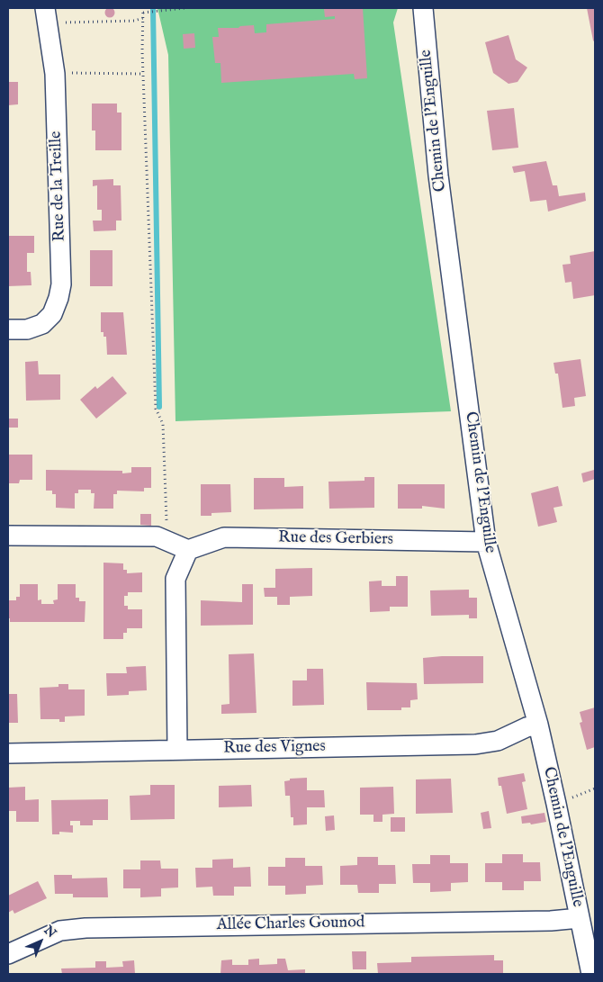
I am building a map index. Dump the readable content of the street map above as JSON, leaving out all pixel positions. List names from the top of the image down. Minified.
{"streets":{"street":["Chemin de l'Enguille","Rue de la Treille","Rue des Gerbiers","Rue des Vignes","Allée Charles Gounod"]},"crossings":[["Chemin de l'Enguille","Rue des Gerbiers"],["Chemin de l'Enguille","Rue des Vignes"],["Chemin de l'Enguille","Allée Charles Gounod"]],"north":"top right"}
